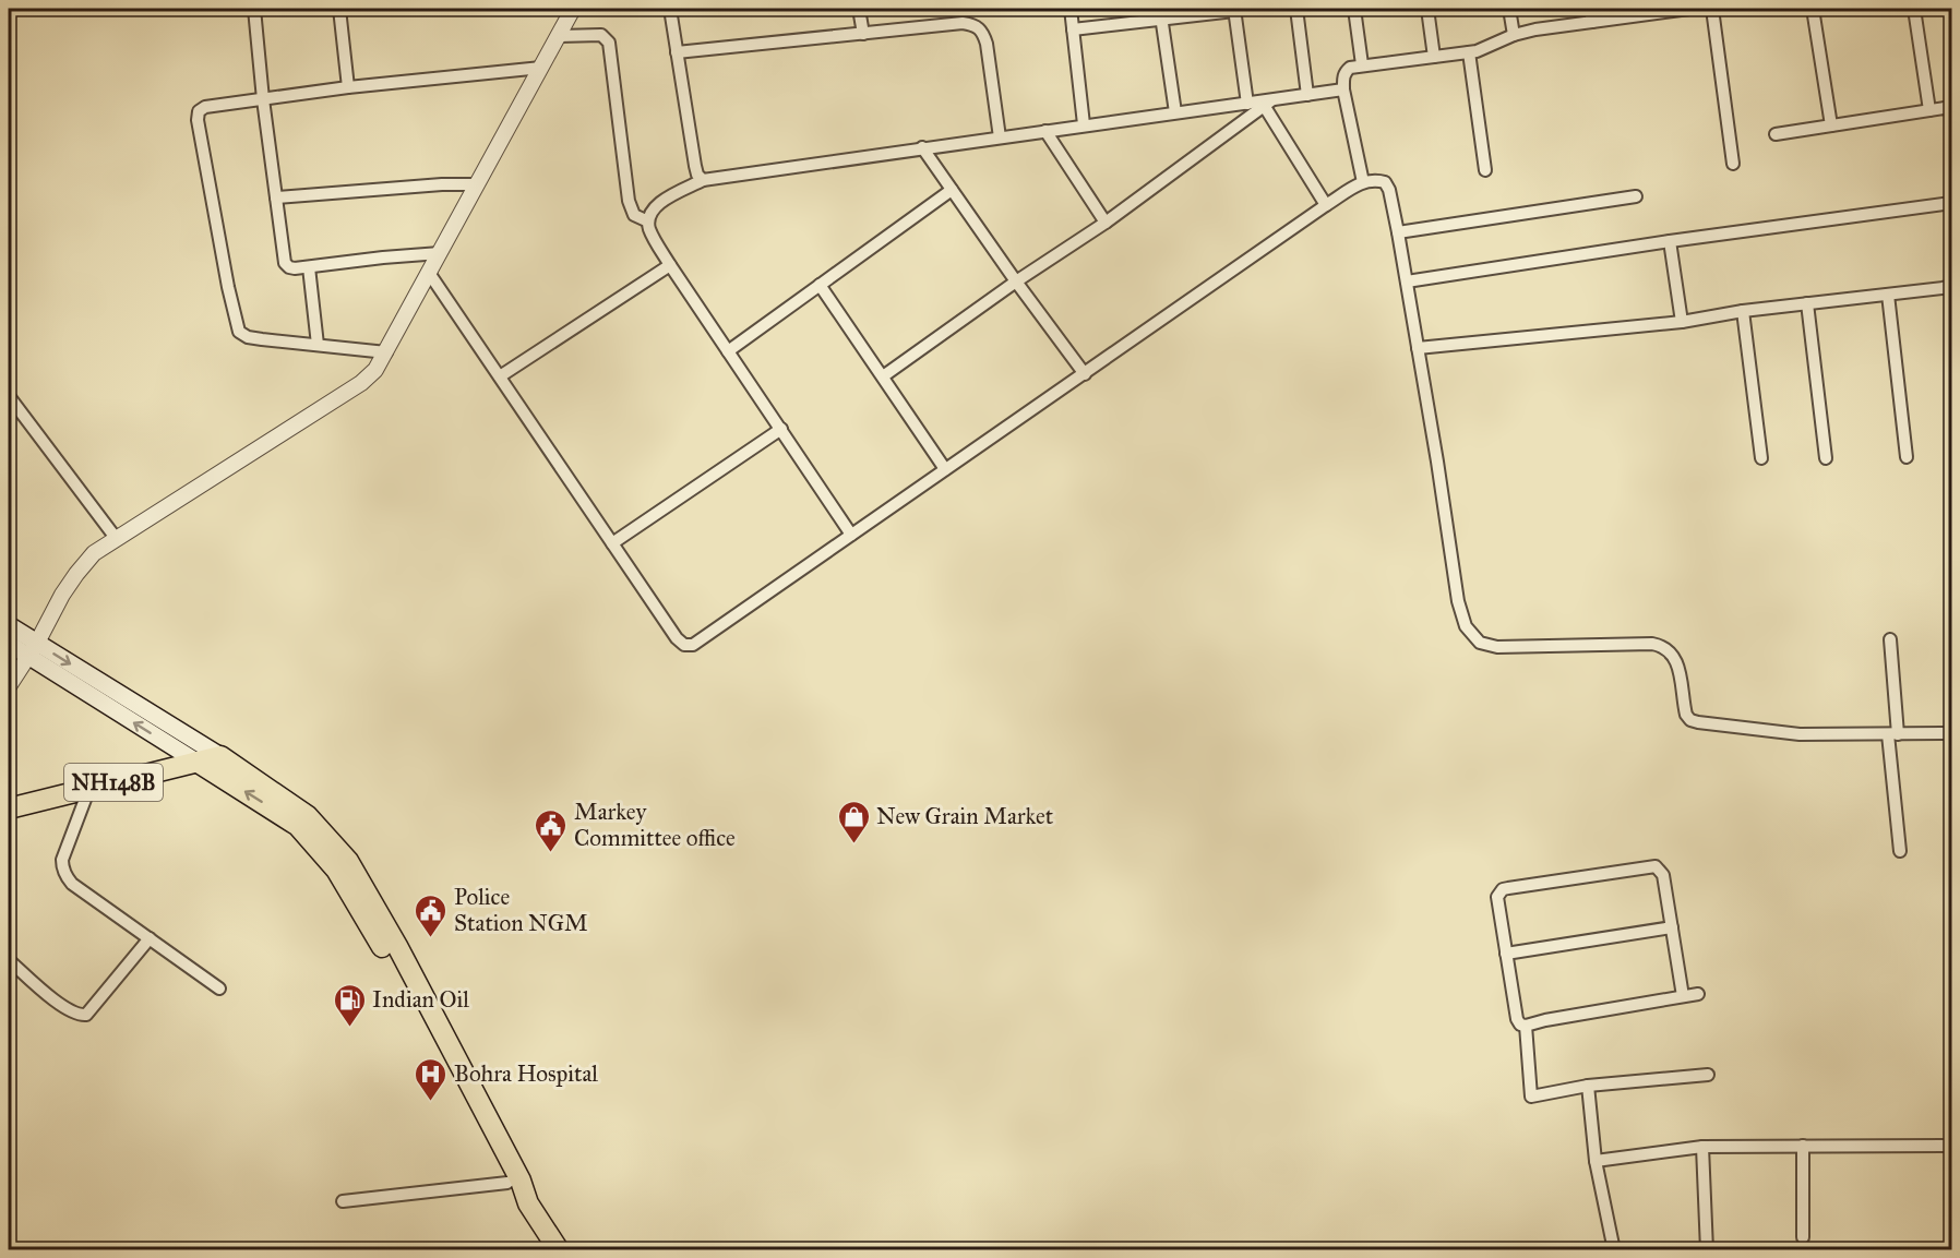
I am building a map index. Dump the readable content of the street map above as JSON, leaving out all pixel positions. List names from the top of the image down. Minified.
{"streets":{"highway":["NH148B"]},"places":{"shop":["New Grain Market"],"public building":["Markey Committee office","Police Station NGM"],"fuel station":["Indian Oil"],"hospital":["Bohra Hospital"]}}
